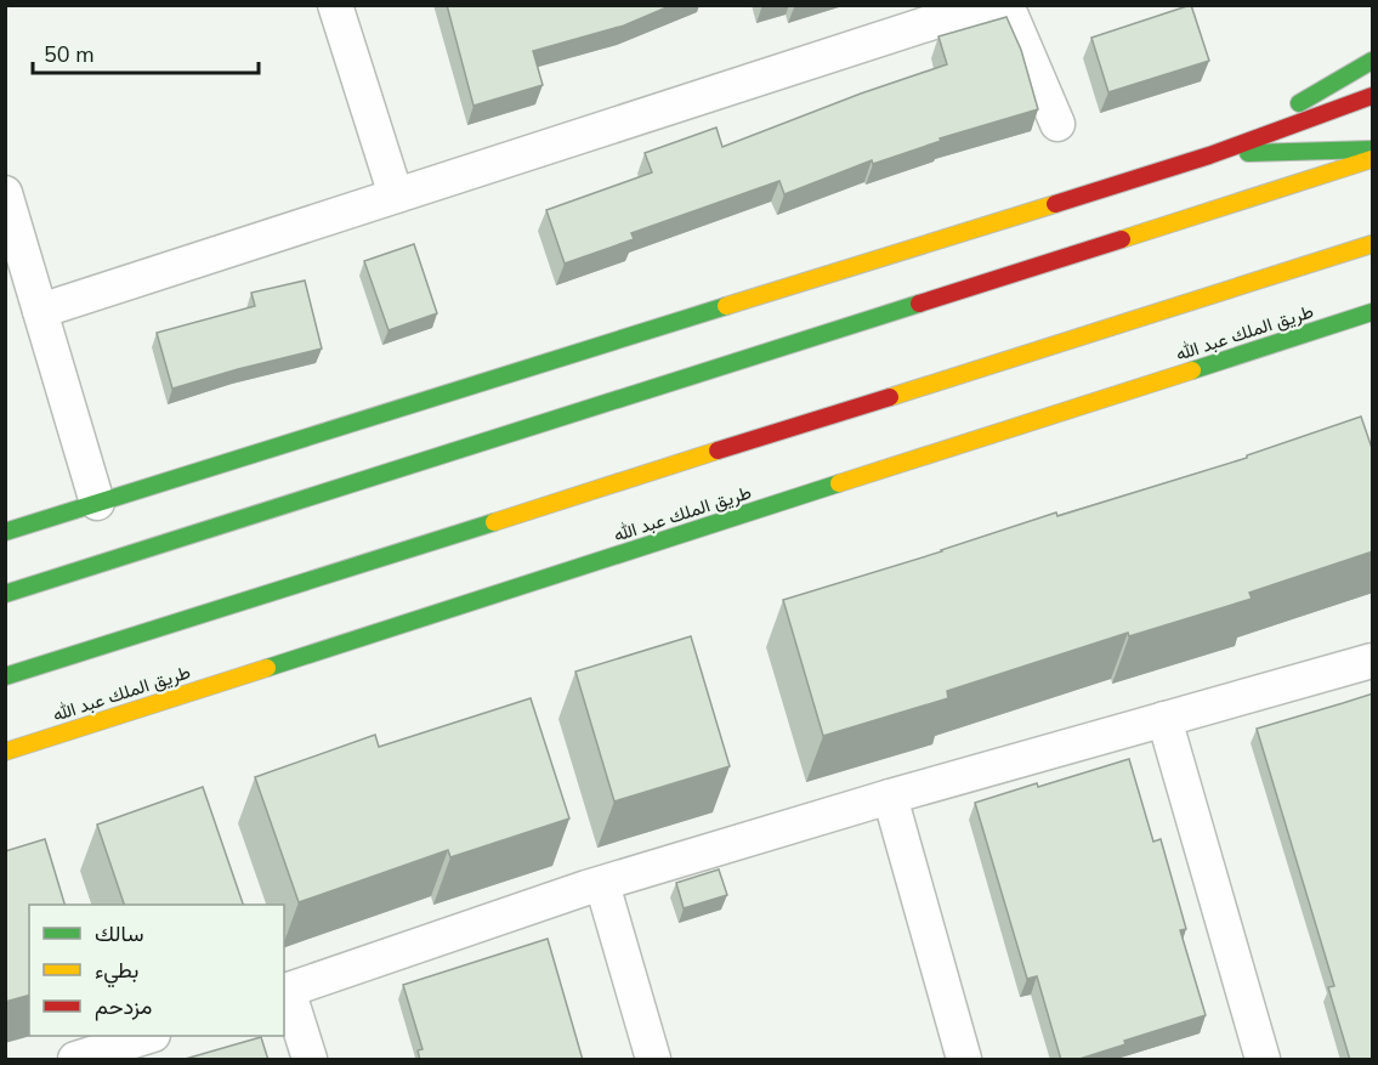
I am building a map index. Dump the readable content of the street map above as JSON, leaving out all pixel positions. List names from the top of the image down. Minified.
{"streets":{"main road":["طريق الملك عبد الله"]},"legend":["سالك","بطيء","مزدحم"],"scale_bar":"50 m"}
